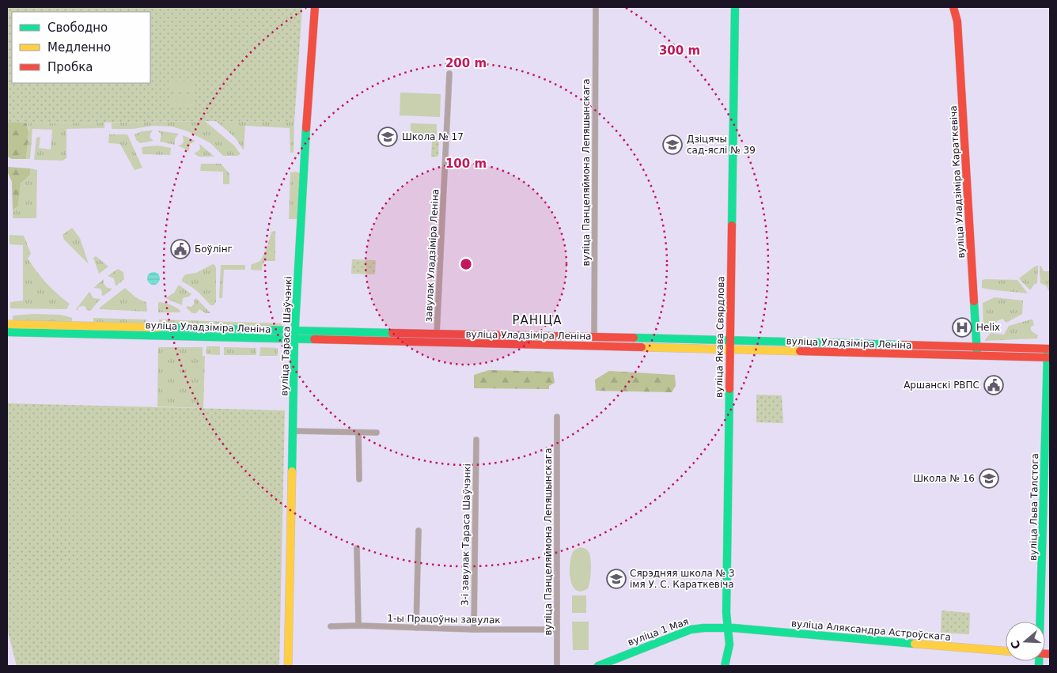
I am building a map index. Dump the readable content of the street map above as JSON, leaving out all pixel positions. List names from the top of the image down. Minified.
{"streets":{"street":["вуліца Панцеляймона Лепяшынскага","вуліца Уладзіміра Караткевіча","завулак Уладзіміра Леніна","вуліца Уладзіміра Леніна","вуліца Тараса Шаўчэнкі","вуліца Якава Свярдлова","вуліца Льва Талстога","3-і завулак Тараса Шаўчэнкі","1-ы Працоўны завулак","вуліца Аляксандра Астроўскага","вуліца 1 Мая"]},"crossings":[["вуліца Панцеляймона Лепяшынскага","вуліца Уладзіміра Леніна"],["вуліца Панцеляймона Лепяшынскага","1-ы Працоўны завулак"],["вуліца Уладзіміра Караткевіча","вуліца Уладзіміра Леніна"],["завулак Уладзіміра Леніна","вуліца Уладзіміра Леніна"],["вуліца Уладзіміра Леніна","вуліца Тараса Шаўчэнкі"],["вуліца Уладзіміра Леніна","вуліца Якава Свярдлова"],["вуліца Уладзіміра Леніна","вуліца Льва Талстога"],["вуліца Якава Свярдлова","вуліца Аляксандра Астроўскага"],["вуліца Якава Свярдлова","вуліца 1 Мая"],["3-і завулак Тараса Шаўчэнкі","1-ы Працоўны завулак"],["вуліца Аляксандра Астроўскага","вуліца 1 Мая"]],"districts":["РАНІЦА"],"places":{"school or university":["Школа № 17","Дзіцячы сад-яслі № 39","Школа № 16","Сярэдняя школа № 3 імя У. С. Караткевіча"],"public building":["Боўлінг","Аршанскі РВПС"],"hospital":["Helix"]},"legend":["Свободно","Медленно","Пробка"],"north":"left","rings":["300 m","200 m","100 m"]}
